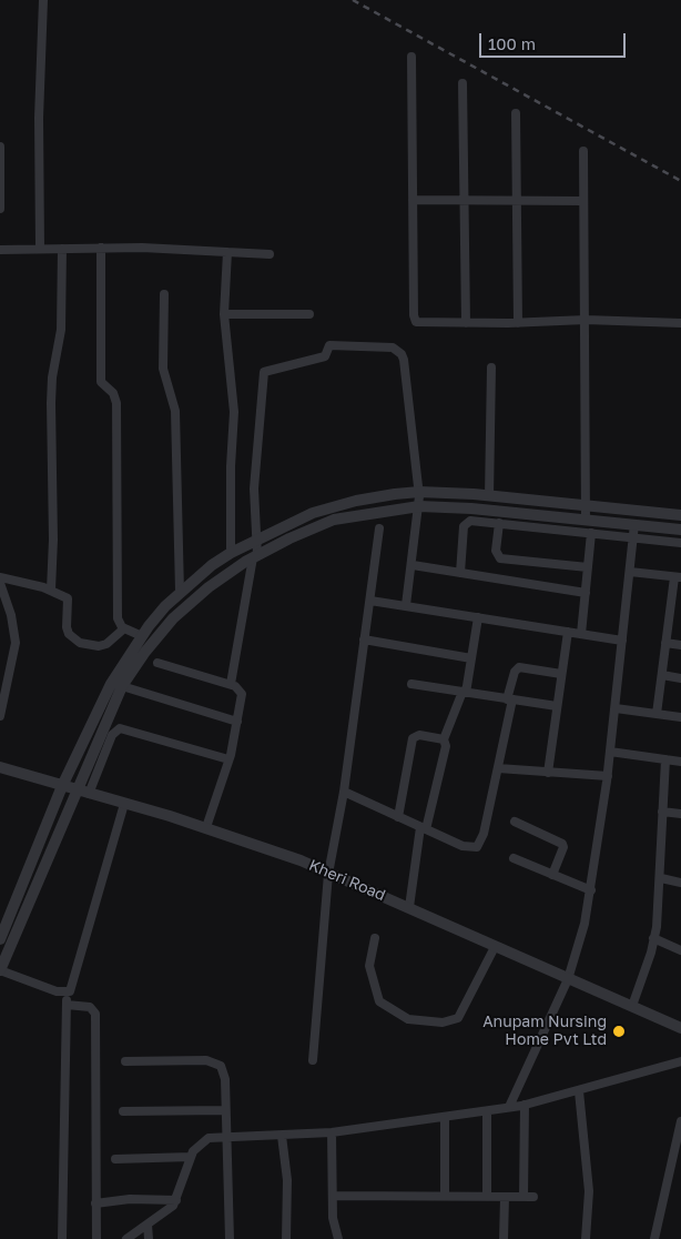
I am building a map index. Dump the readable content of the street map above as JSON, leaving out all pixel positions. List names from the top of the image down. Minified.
{"streets":{"street":["Kheri Road"]},"places":["Anupam Nursing Home Pvt Ltd"],"scale_bar":"100 m"}
